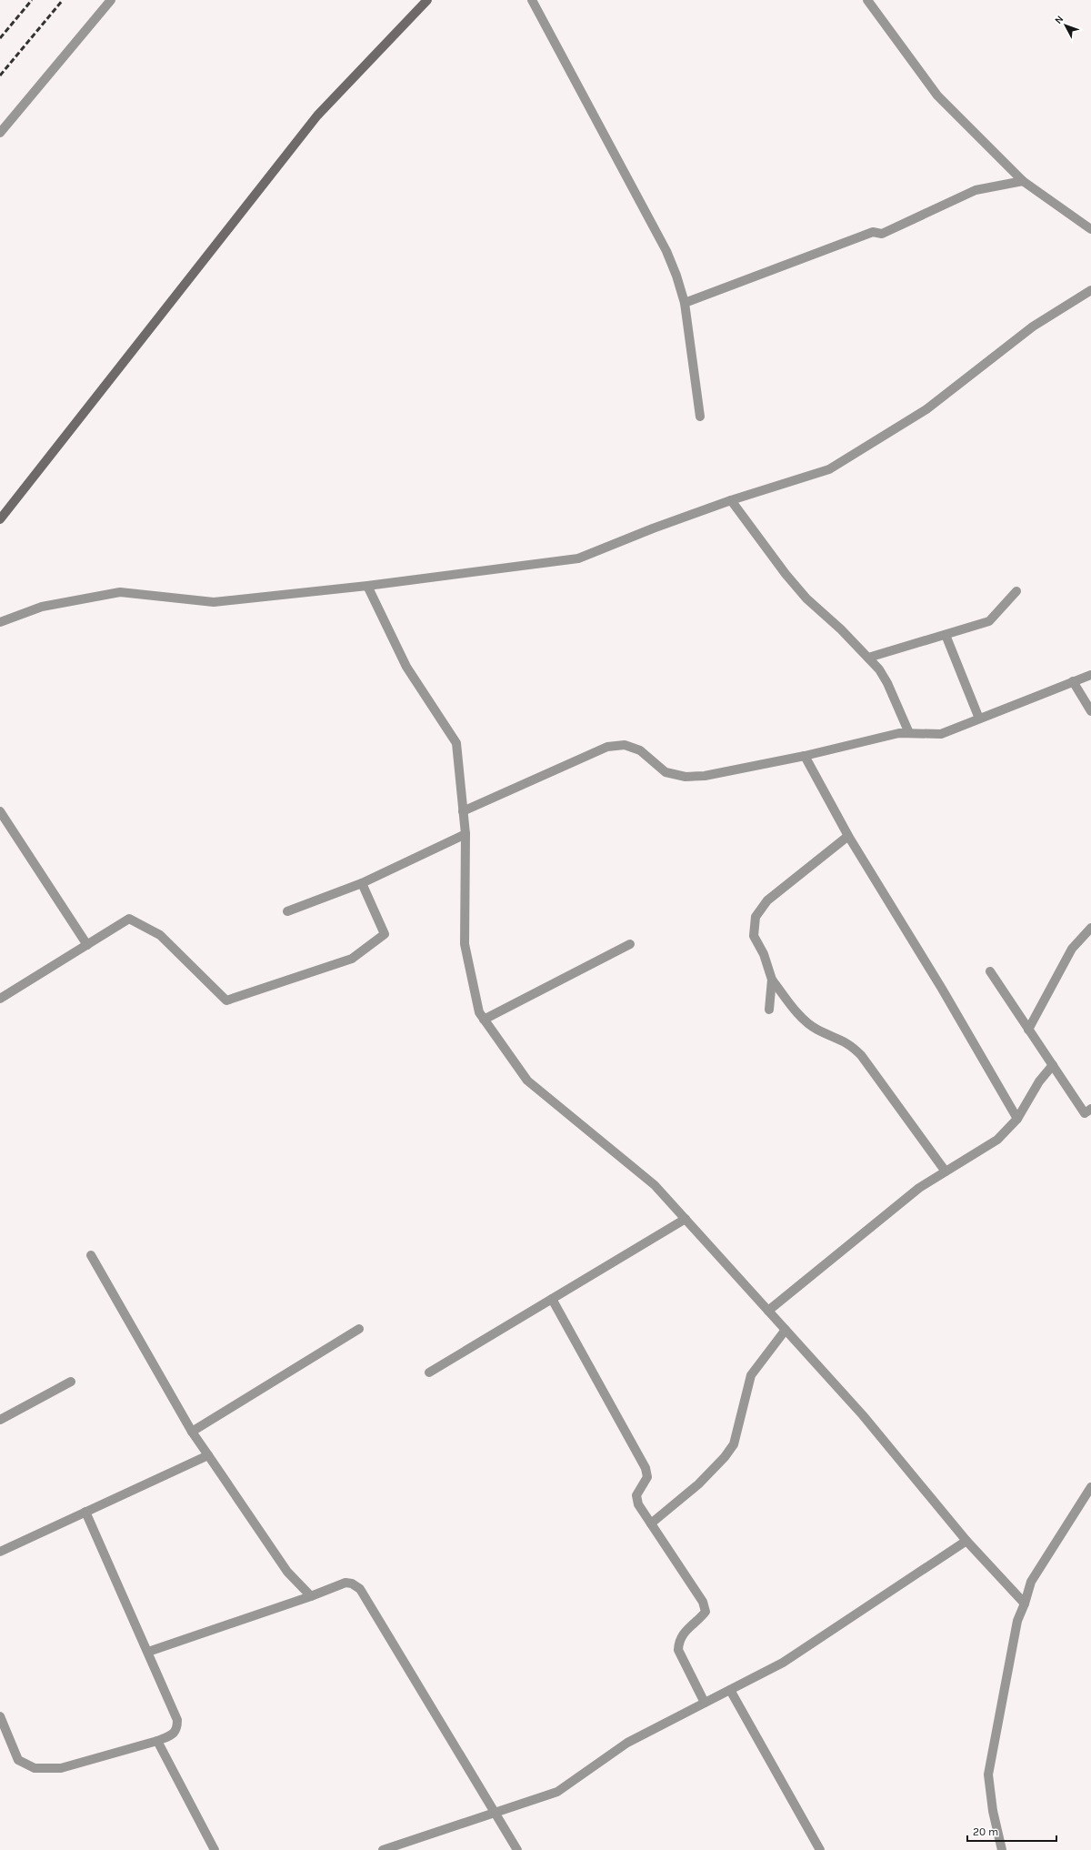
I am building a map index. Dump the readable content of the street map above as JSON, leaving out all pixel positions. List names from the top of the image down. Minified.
{"scale_bar":"20 m","north":"top left"}
